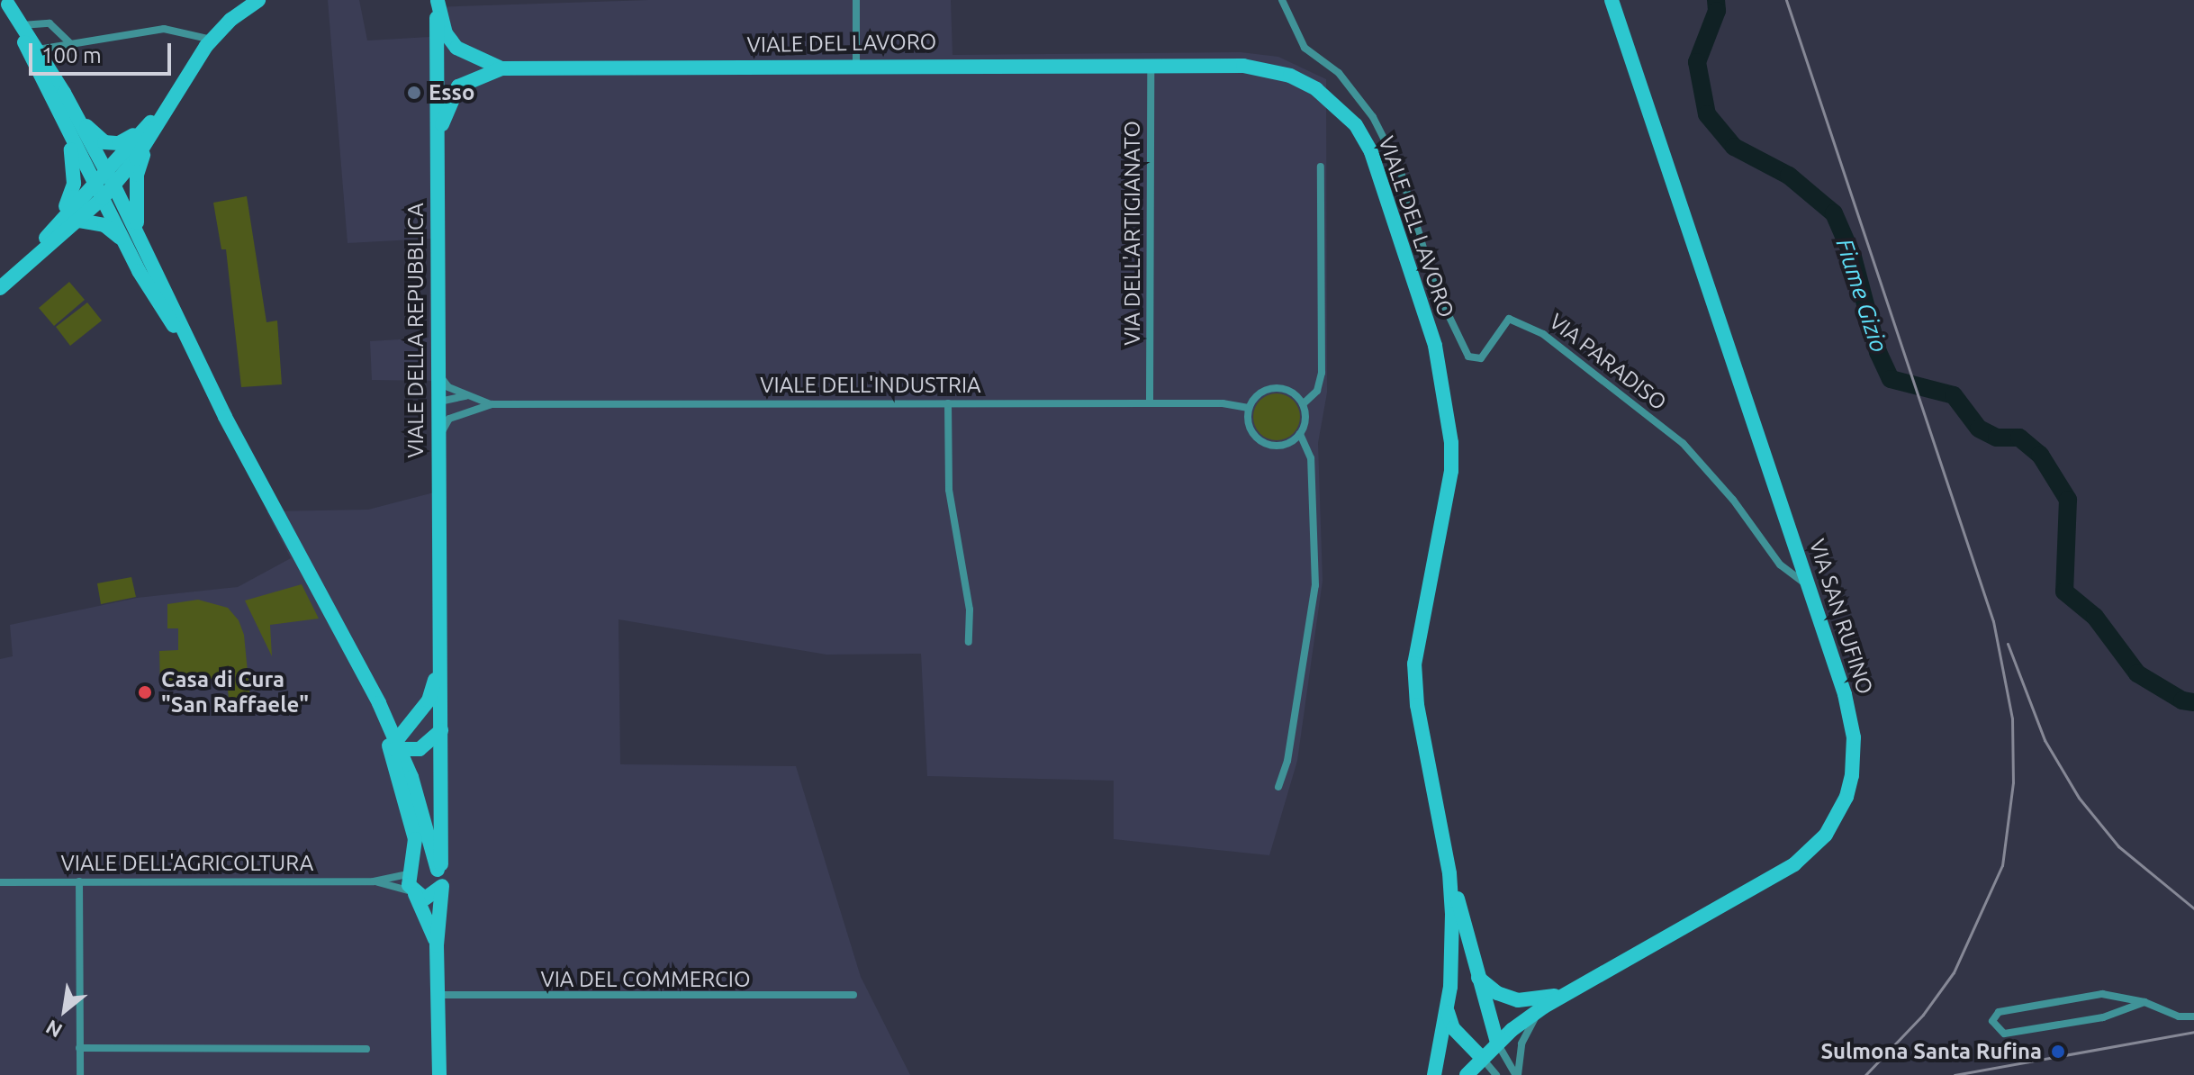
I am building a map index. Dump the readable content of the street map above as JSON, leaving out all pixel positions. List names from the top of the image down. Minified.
{"streets":{"street":["VIALE DEL LAVORO","VIA DELL'ARTIGIANATO","VIALE DELLA REPUBBLICA","VIA PARADISO","VIALE DELL'INDUSTRIA","VIA SAN RUFINO","VIALE DELL'AGRICOLTURA","VIA DEL COMMERCIO"]},"crossings":[["VIALE DEL LAVORO","VIA DELL'ARTIGIANATO"],["VIALE DEL LAVORO","VIA SAN RUFINO"],["VIA DELL'ARTIGIANATO","VIALE DELL'INDUSTRIA"],["VIALE DELLA REPUBBLICA","VIALE DELL'INDUSTRIA"],["VIALE DELLA REPUBBLICA","VIALE DELL'AGRICOLTURA"],["VIALE DELLA REPUBBLICA","VIA DEL COMMERCIO"],["VIA PARADISO","VIA SAN RUFINO"]],"water":["Fiume Gizio"],"places":["Esso","Casa di Cura \"San Raffaele\"","Sulmona Santa Rufina"],"scale_bar":"100 m","north":"bottom left"}
